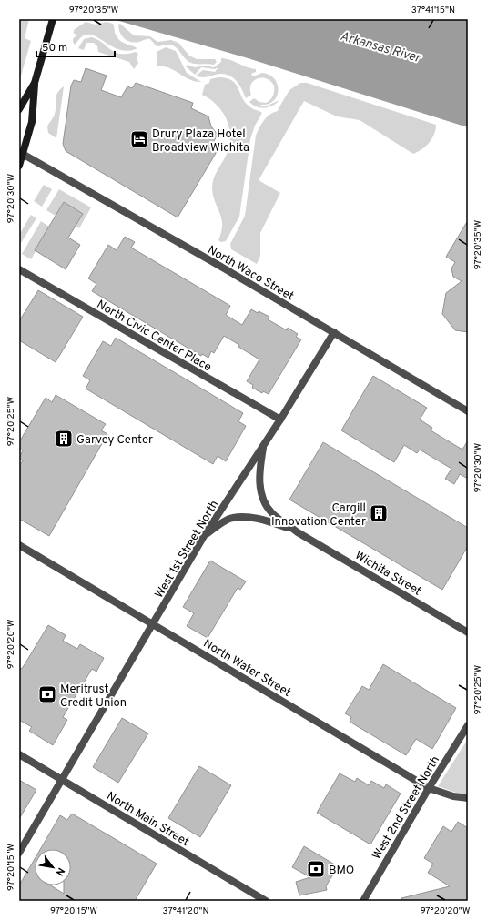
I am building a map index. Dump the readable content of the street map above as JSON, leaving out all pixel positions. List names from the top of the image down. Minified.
{"streets":{"street":["North Waco Street","North Civic Center Place","West 1st Street North","Wichita Street","North Water Street","West 2nd Street North","North Main Street"]},"crossings":[["North Waco Street","West 1st Street North"],["North Civic Center Place","West 1st Street North"],["West 1st Street North","North Water Street"],["West 1st Street North","North Main Street"],["North Water Street","West 2nd Street North"]],"water":["Arkansas River"],"places":{"hotel":["Drury Plaza Hotel Broadview Wichita"],"building":["Garvey Center","Cargill Innovation Center"],"bank":["Meritrust Credit Union","BMO"]},"scale_bar":"50 m","north":"bottom right","coordinates":["97°20'35\"W","37°41'15\"N","97°20'30\"W","97°20'25\"W","97°20'20\"W","97°20'15\"W","37°41'20\"N"]}
